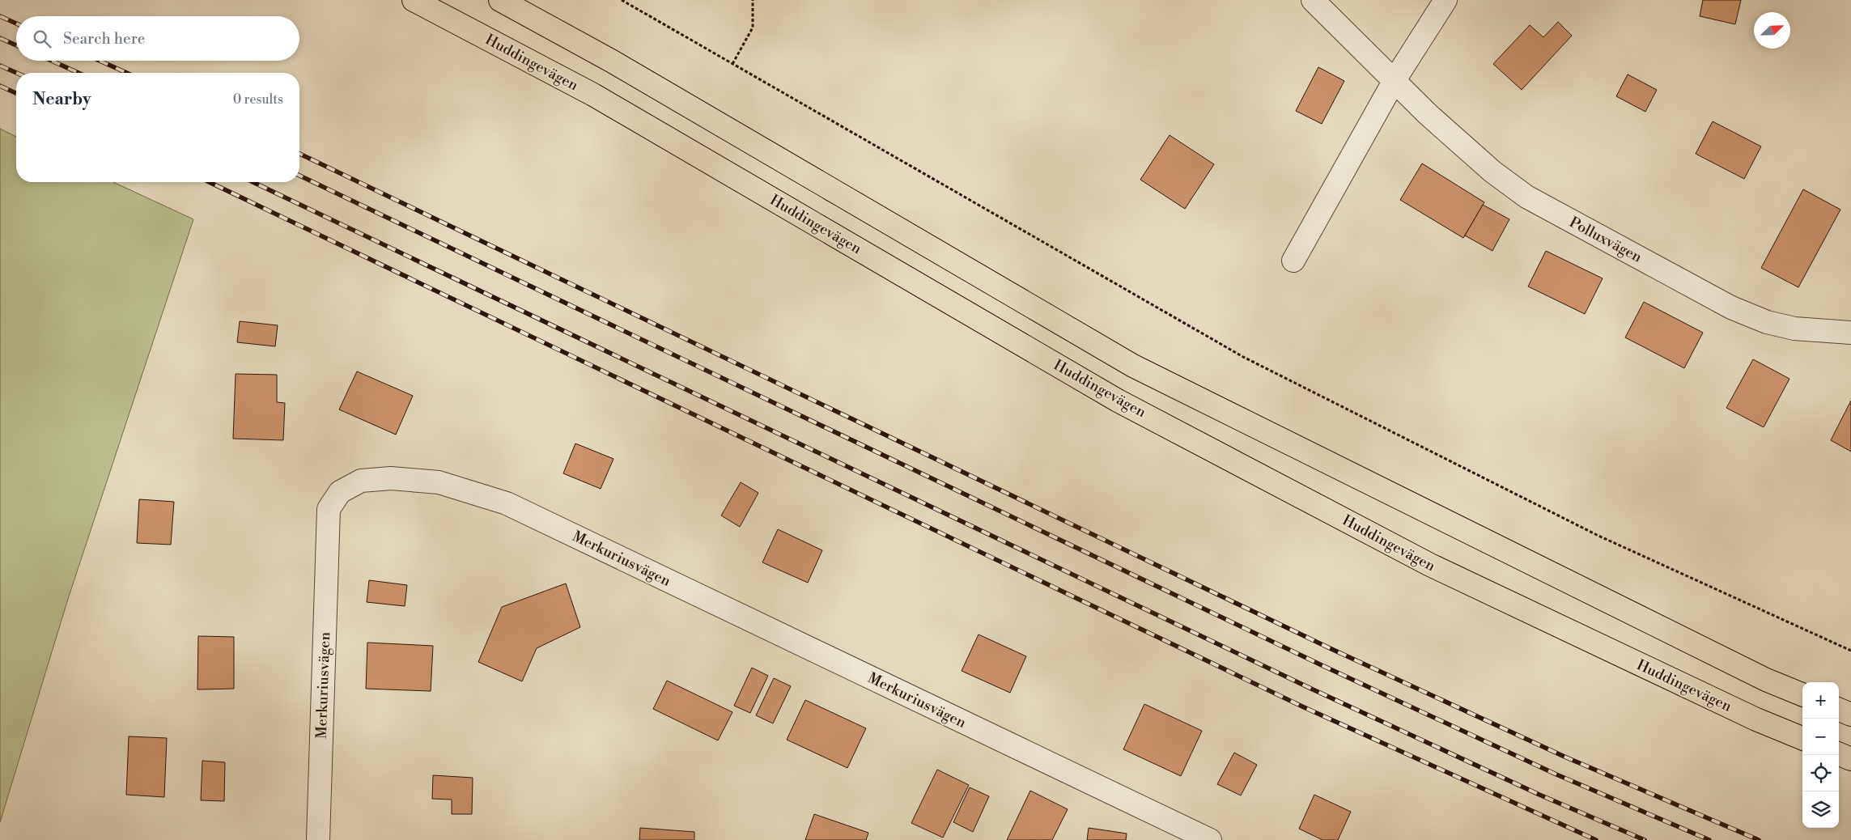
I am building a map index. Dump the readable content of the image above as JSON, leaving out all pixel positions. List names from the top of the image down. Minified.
{"streets":{"main road":["Huddingevägen"],"street":["Polluxvägen","Merkuriusvägen"]},"north":"top right","page":{"search":"Search here","heading":["Nearby","0 results"],"map_buttons":["+","−"]}}
